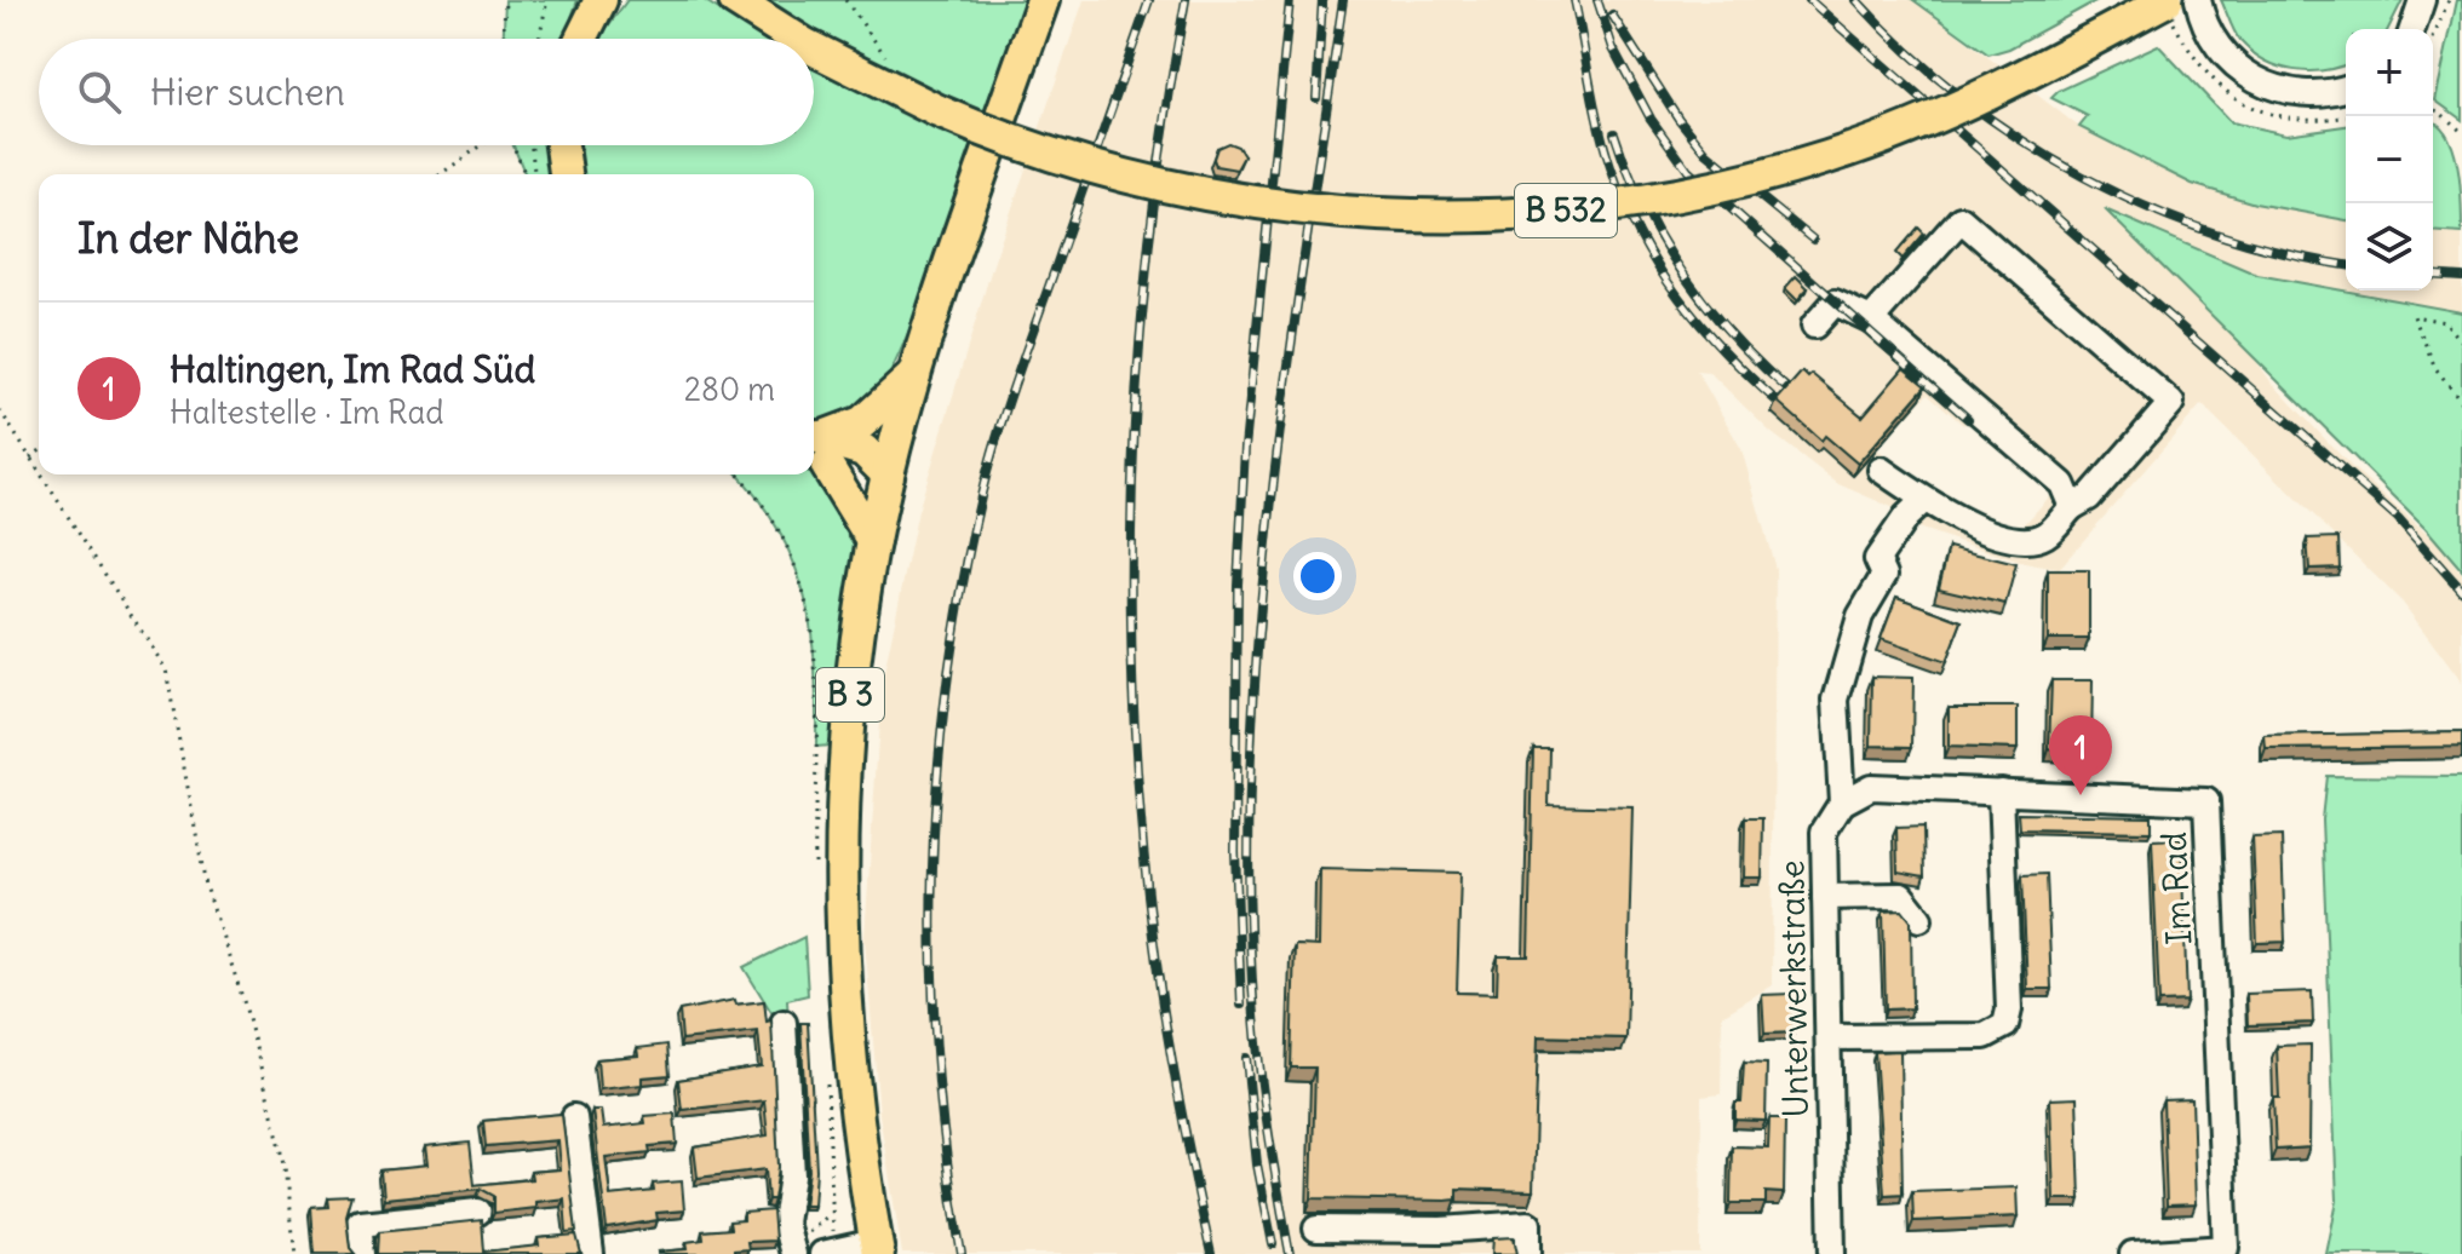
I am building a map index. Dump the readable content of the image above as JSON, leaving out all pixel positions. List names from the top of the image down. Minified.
{"streets":{"main road":["B 532","B 3"],"street":["Im Rad","Unterwerkstraße"]},"crossings":[["Im Rad","Unterwerkstraße"]],"page":{"map_buttons":["+","−"],"search":"Hier suchen","heading":"In der Nähe","list":[{"mark":"1","name":"Haltingen, Im Rad Süd","note":"Haltestelle · Im Rad","value":"280 m"}],"pins":"1"}}
